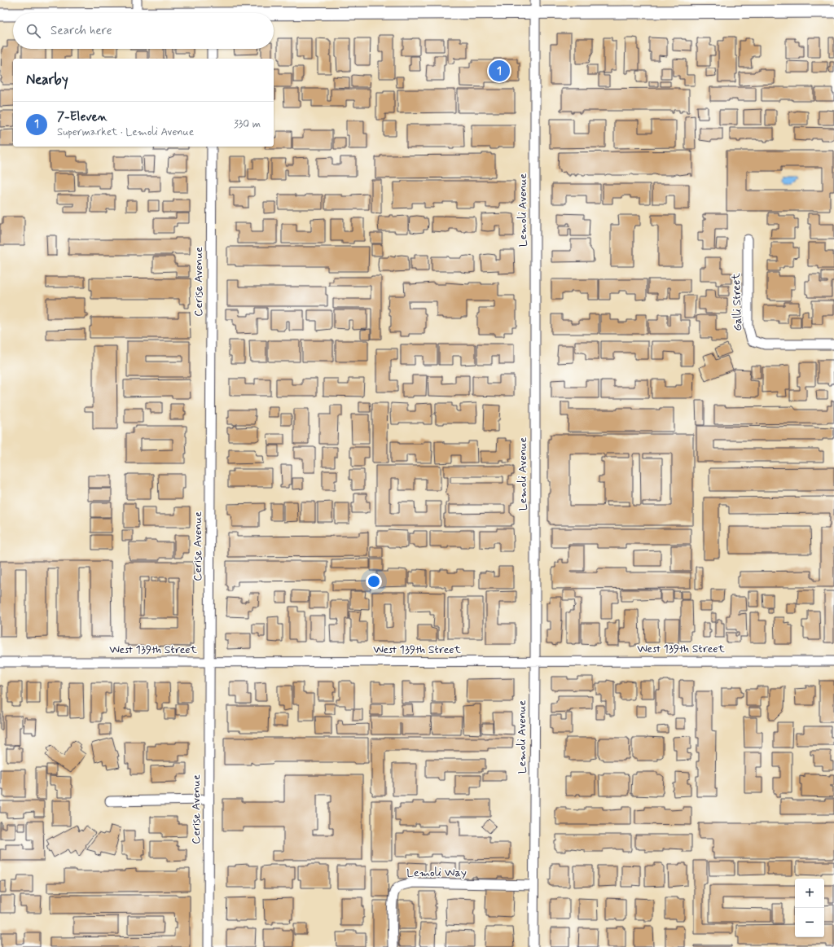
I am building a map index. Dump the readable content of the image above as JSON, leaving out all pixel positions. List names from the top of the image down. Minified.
{"streets":{"street":["Lemoli Avenue","Cerise Avenue","Galli Street","West 139th Street","Lemoli Way"]},"crossings":[["Lemoli Avenue","West 139th Street"],["Lemoli Avenue","Lemoli Way"],["Cerise Avenue","West 139th Street"]],"page":{"search":"Search here","pins":"1","heading":"Nearby","list":[{"mark":"1","name":"7-Eleven","note":"Supermarket · Lemoli Avenue","value":"330 m"}],"map_buttons":["+","−"]}}
